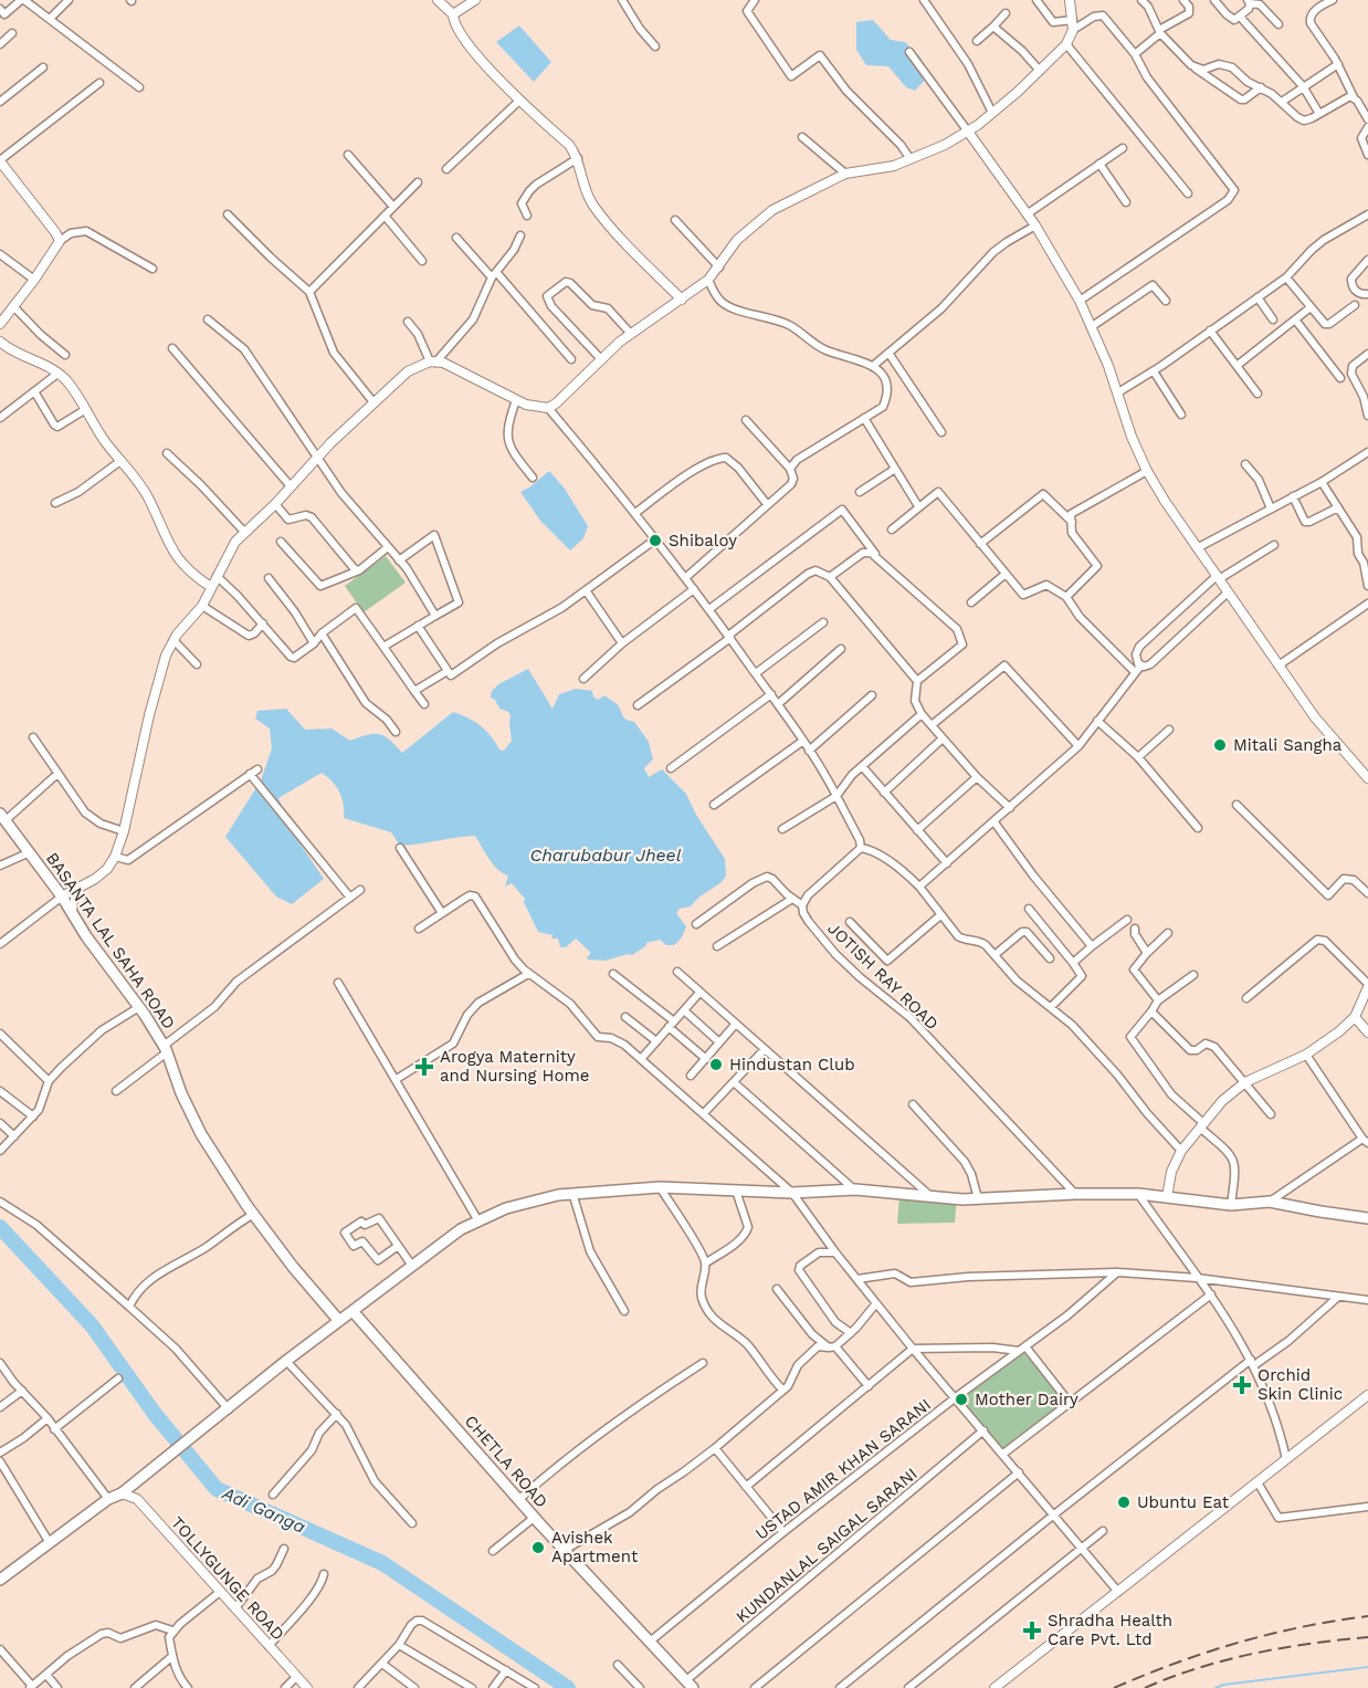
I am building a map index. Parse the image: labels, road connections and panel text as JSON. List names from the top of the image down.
{
  "streets": {
    "main road": ["BASANTA LAL SAHA ROAD", "CHETLA ROAD"],
    "street": [
      "JOTISH RAY ROAD",
      "USTAD AMIR KHAN SARANI",
      "KUNDANLAL SAIGAL SARANI",
      "TOLLYGUNGE ROAD"
    ]
  },
  "crossings": [
    ["CHETLA ROAD", "USTAD AMIR KHAN SARANI"],
    ["CHETLA ROAD", "KUNDANLAL SAIGAL SARANI"]
  ],
  "water": ["Charubabur Jheel", "Adi Ganga"],
  "places": {
    "other": [
      "Shibaloy",
      "Mitali Sangha",
      "Hindustan Club",
      "Mother Dairy",
      "Ubuntu Eat",
      "Avishek Apartment"
    ],
    "health": ["Arogya Maternity and Nursing Home", "Orchid Skin Clinic", "Shradha Health Care Pvt. Ltd"]
  }
}
